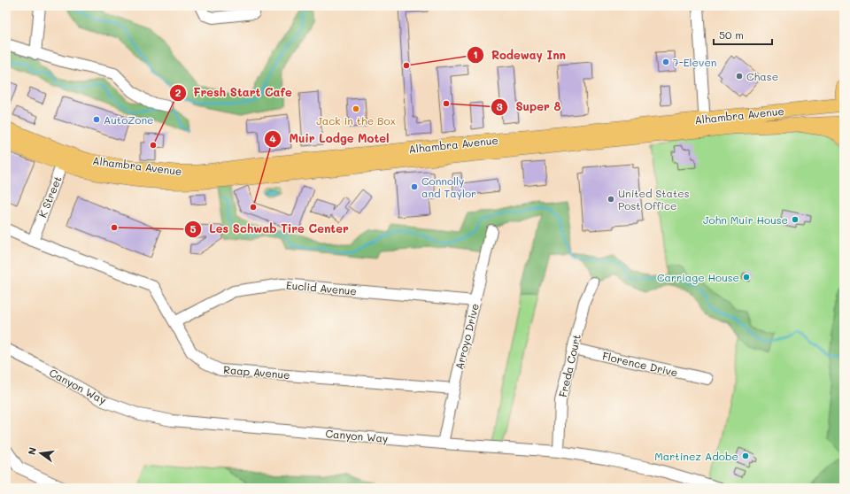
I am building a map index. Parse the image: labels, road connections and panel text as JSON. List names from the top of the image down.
{
  "streets": {
    "main road": ["Alhambra Avenue"],
    "street": [
      "K Street",
      "Euclid Avenue",
      "Arroyo Drive",
      "Florence Drive",
      "Freda Court",
      "Raap Avenue",
      "Canyon Way"
    ]
  },
  "crossings": [
    ["Alhambra Avenue", "K Street"],
    ["K Street", "Raap Avenue"],
    ["Euclid Avenue", "Arroyo Drive"],
    ["Euclid Avenue", "Raap Avenue"],
    ["Arroyo Drive", "Raap Avenue"],
    ["Arroyo Drive", "Canyon Way"],
    ["Florence Drive", "Freda Court"],
    ["Freda Court", "Canyon Way"]
  ],
  "places": [
    "7-Eleven",
    "Rodeway Inn",
    "Chase",
    "Super 8",
    "Jack in the Box",
    "AutoZone",
    "Fresh Start Cafe",
    "Connolly and Taylor",
    "United States Post Office",
    "Muir Lodge Motel",
    "John Muir House",
    "Les Schwab Tire Center",
    "Carriage House",
    "Martinez Adobe"
  ],
  "scale_bar": "50 m",
  "north": "left"
}
